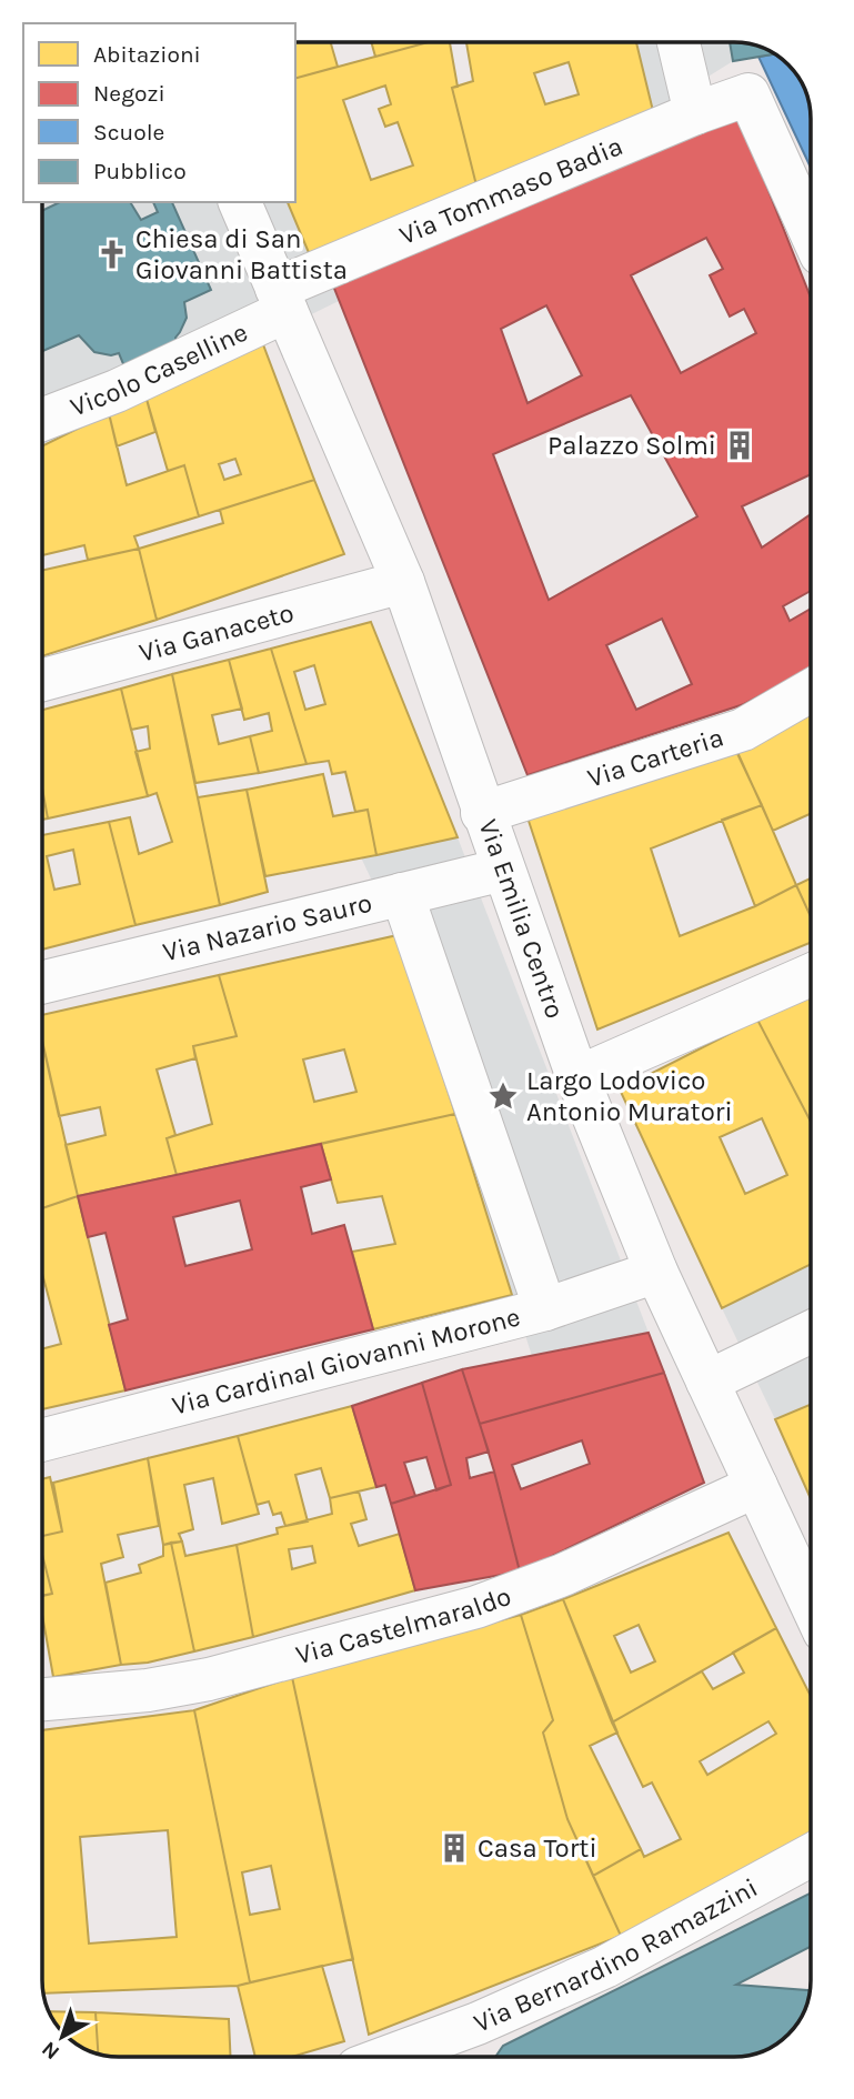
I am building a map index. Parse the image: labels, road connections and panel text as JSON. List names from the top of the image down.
{
  "streets": {
    "street": [
      "Via Tommaso Badia",
      "Vicolo Caselline",
      "Via Ganaceto",
      "Via Carteria",
      "Via Emilia Centro",
      "Via Nazario Sauro",
      "Via Cardinal Giovanni Morone",
      "Via Castelmaraldo",
      "Via Bernardino Ramazzini"
    ]
  },
  "crossings": [
    ["Via Tommaso Badia", "Vicolo Caselline"],
    ["Via Tommaso Badia", "Via Emilia Centro"],
    ["Vicolo Caselline", "Via Emilia Centro"],
    ["Via Ganaceto", "Via Emilia Centro"],
    ["Via Carteria", "Via Emilia Centro"],
    ["Via Emilia Centro", "Via Nazario Sauro"],
    ["Via Emilia Centro", "Via Cardinal Giovanni Morone"],
    ["Via Emilia Centro", "Via Castelmaraldo"]
  ],
  "places": {
    "church": ["Chiesa di San Giovanni Battista"],
    "building": ["Palazzo Solmi", "Casa Torti"],
    "place": ["Largo Lodovico Antonio Muratori"]
  },
  "legend": [
    "Abitazioni",
    "Negozi",
    "Scuole",
    "Pubblico"
  ],
  "north": "bottom left"
}
